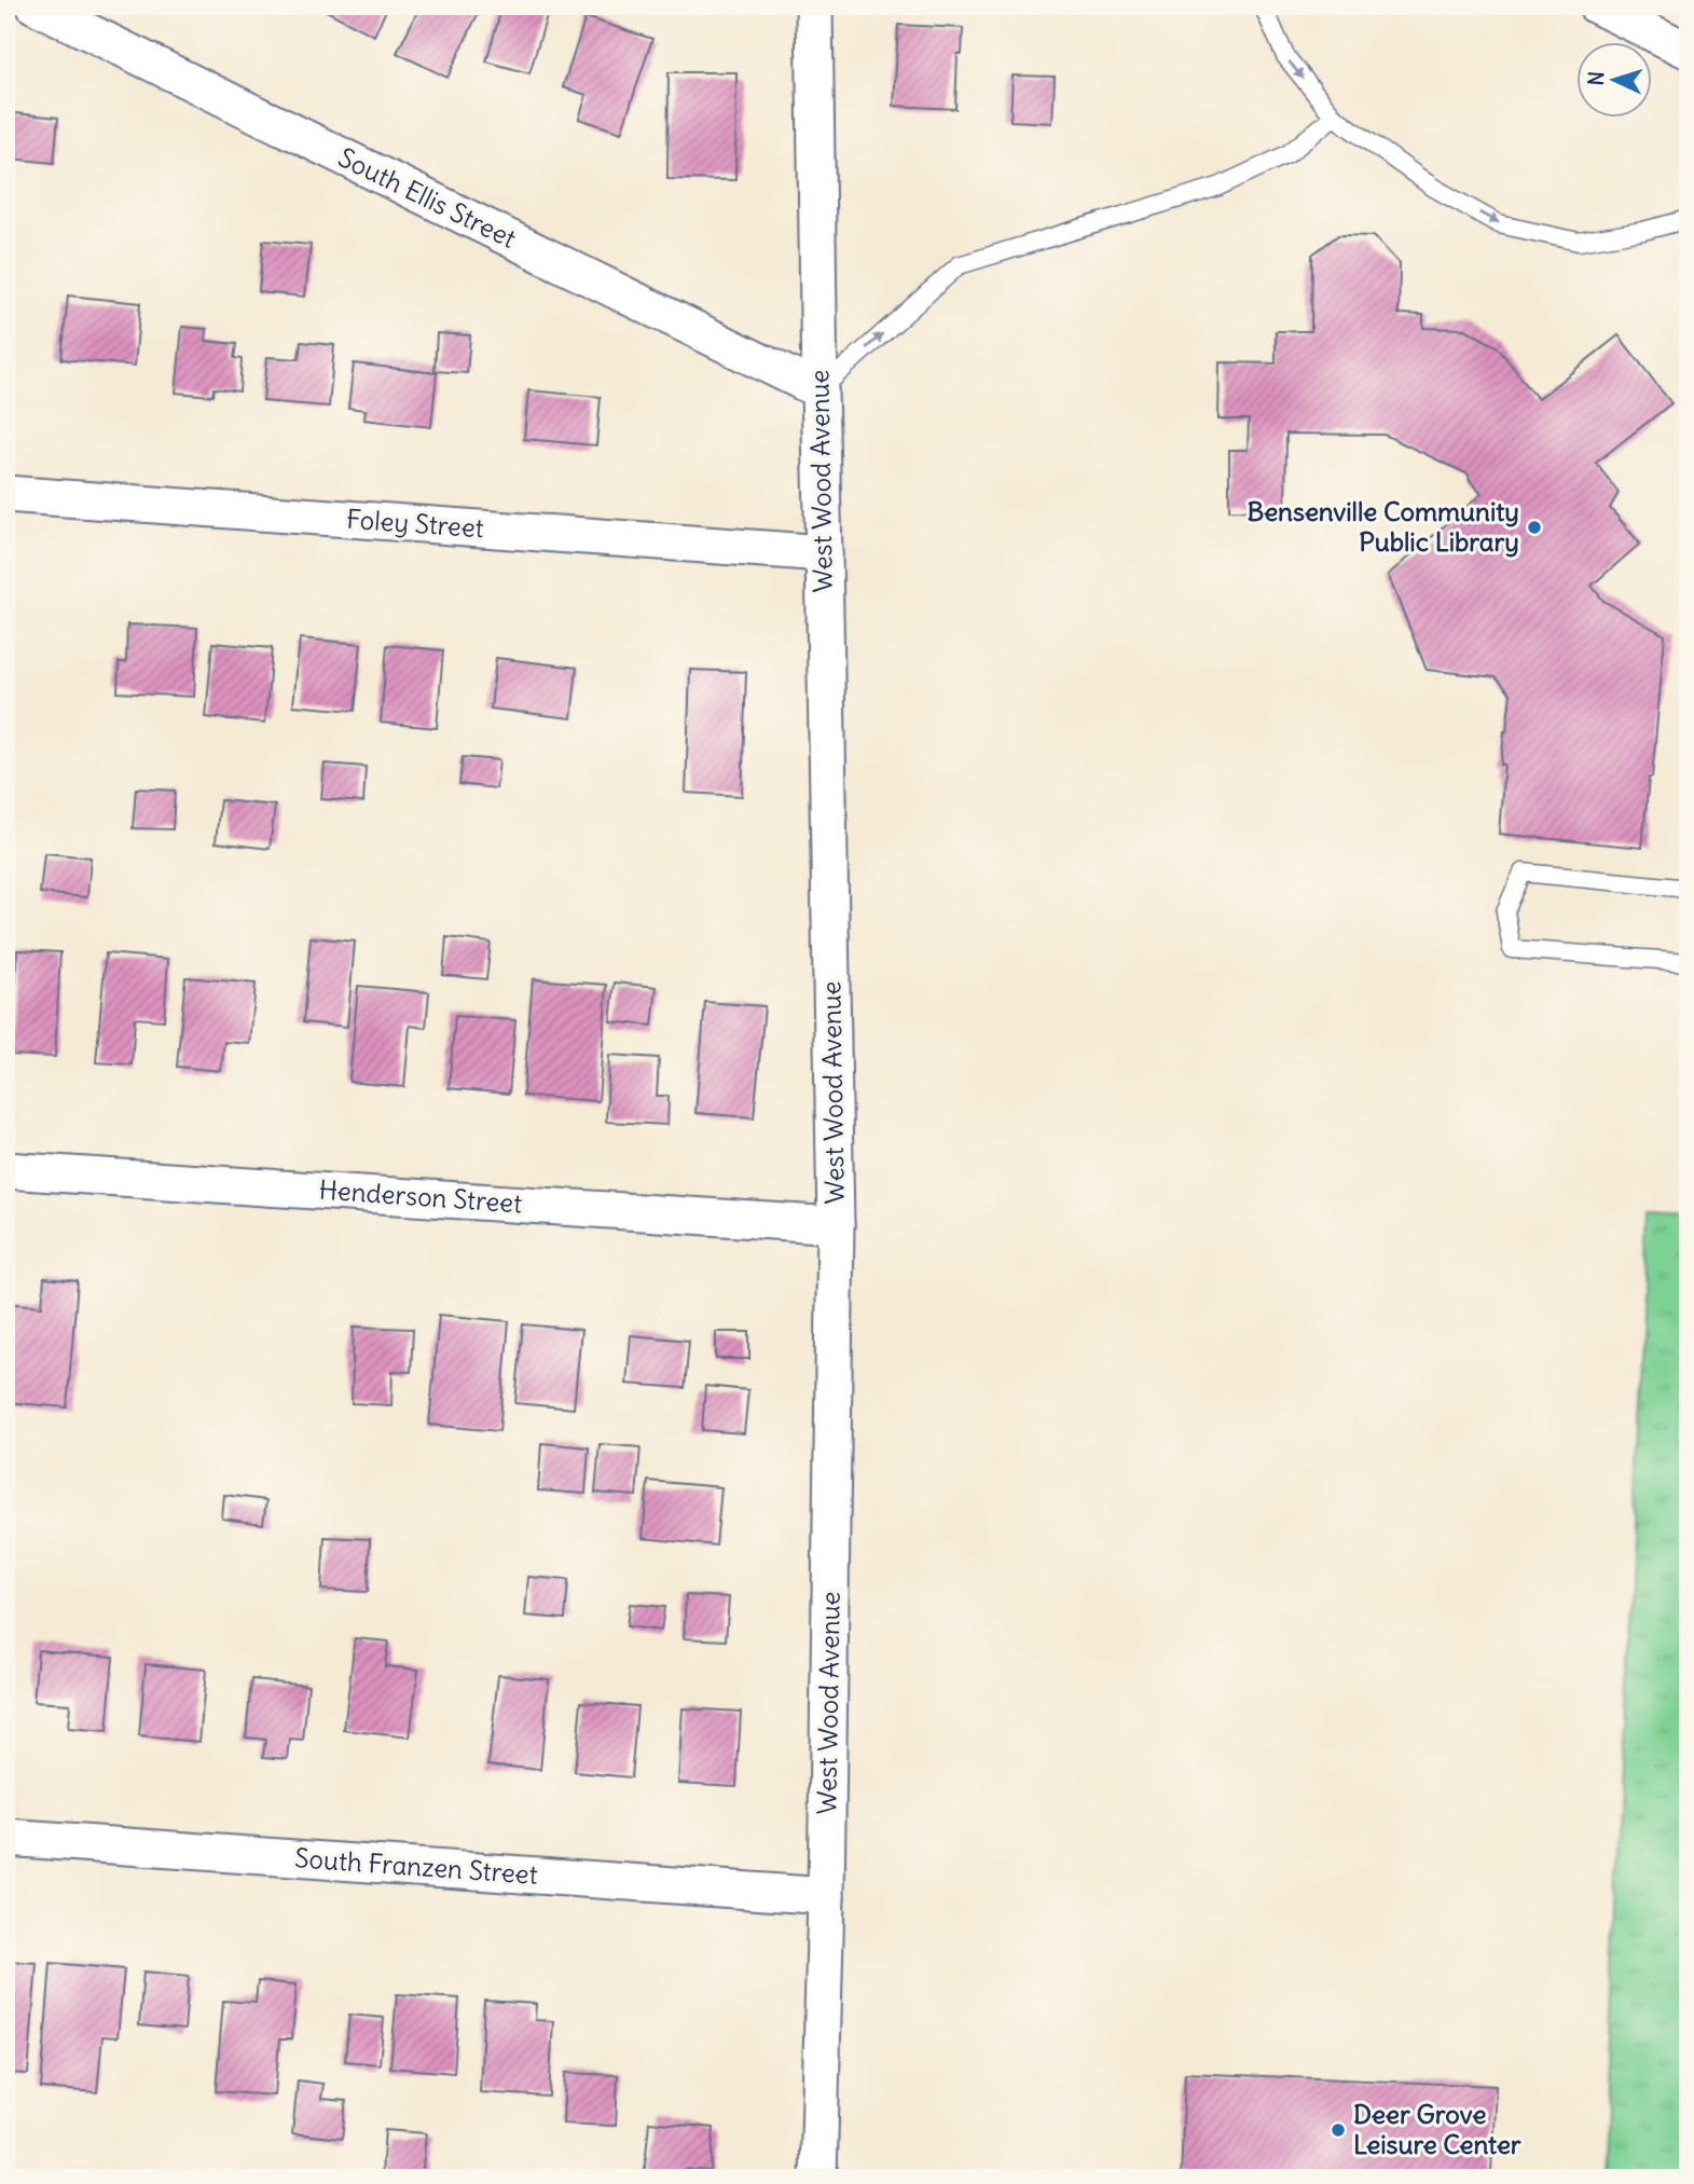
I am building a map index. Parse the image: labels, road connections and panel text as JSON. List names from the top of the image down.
{
  "streets": {
    "street": [
      "South Ellis Street",
      "West Wood Avenue",
      "Foley Street",
      "Henderson Street",
      "South Franzen Street"
    ]
  },
  "crossings": [
    ["South Ellis Street", "West Wood Avenue"],
    ["West Wood Avenue", "Foley Street"],
    ["West Wood Avenue", "Henderson Street"],
    ["West Wood Avenue", "South Franzen Street"]
  ],
  "places": ["Bensenville Community Public Library", "Deer Grove Leisure Center"],
  "north": "left"
}
